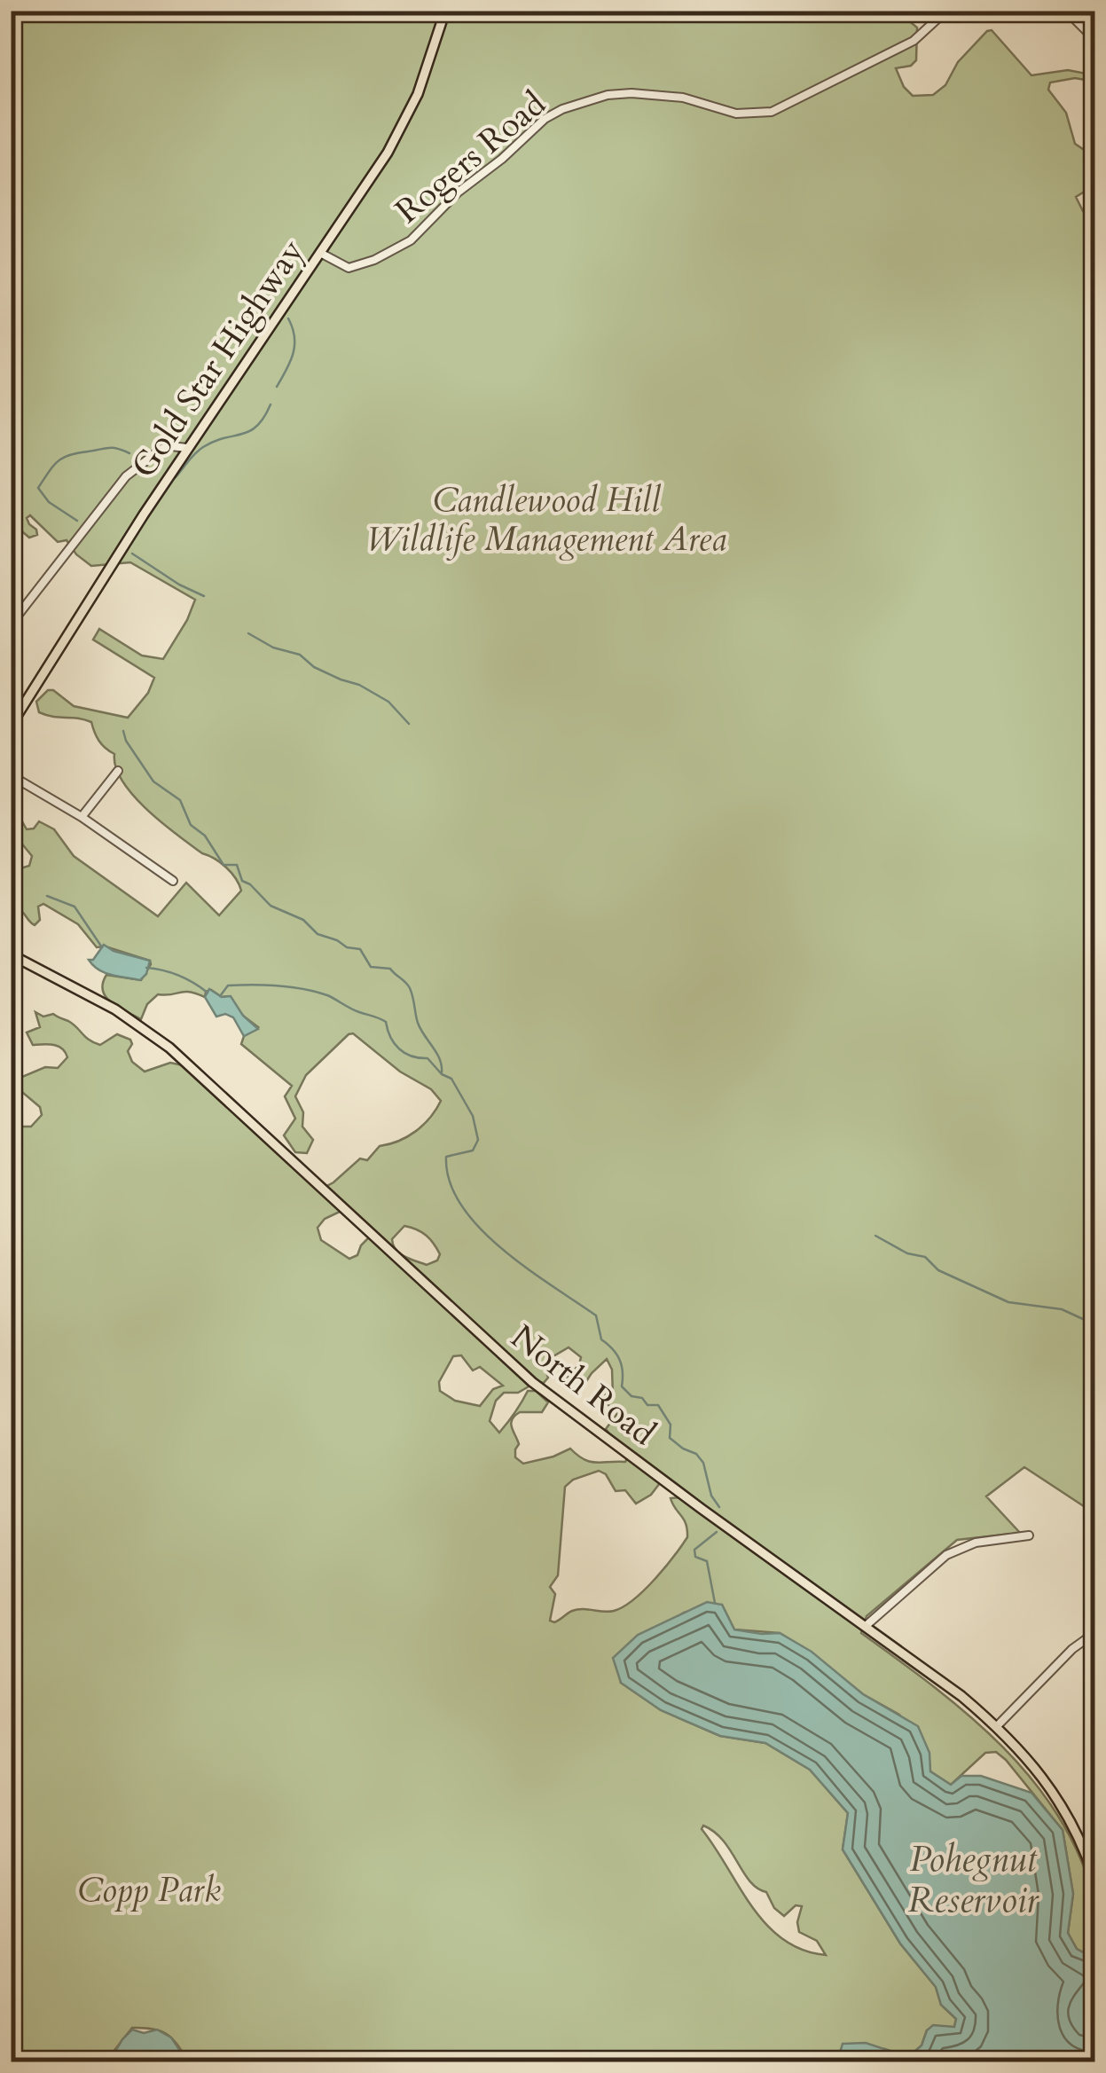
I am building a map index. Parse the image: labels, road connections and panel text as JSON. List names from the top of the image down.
{
  "streets": {
    "main road": ["Gold Star Highway", "North Road"],
    "street": ["Rogers Road"]
  },
  "crossings": [
    ["Rogers Road", "Gold Star Highway"]
  ],
  "water": ["Pohegnut Reservoir"],
  "parks": ["Candlewood Hill Wildlife Management Area", "Copp Park"]
}
